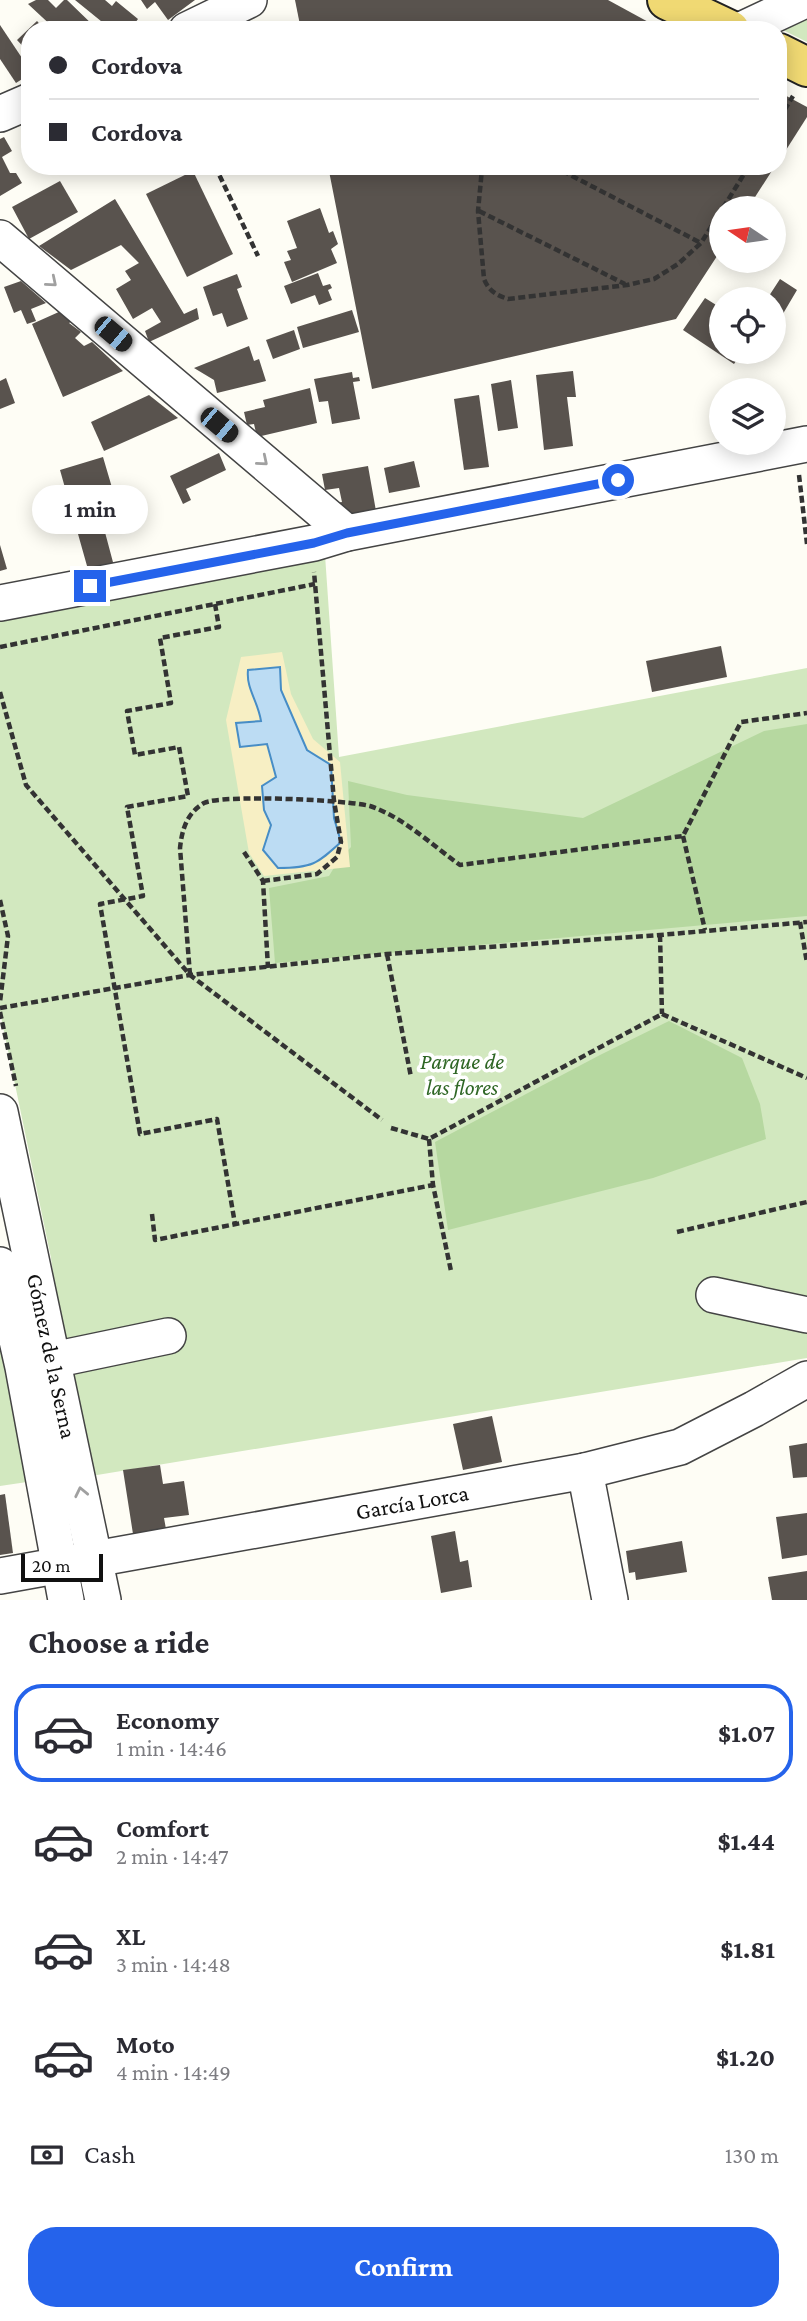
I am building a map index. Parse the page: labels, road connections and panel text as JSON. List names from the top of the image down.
{
  "streets": {
    "street": ["Gómez de la Serna", "García Lorca"]
  },
  "crossings": [
    ["Gómez de la Serna", "García Lorca"]
  ],
  "parks": ["Parque de las flores"],
  "scale_bar": "20 m",
  "north": "left",
  "page": {
    "banner": ["Cordova", "Cordova"],
    "bubble": "1 min",
    "scale": "20 m",
    "heading": "Choose a ride",
    "list": [
      {
        "name": "Economy",
        "note": "1 min · 14:46",
        "value": "$1.07"
      },
      {
        "name": "Comfort",
        "note": "2 min · 14:47",
        "value": "$1.44"
      },
      {
        "name": "XL",
        "note": "3 min · 14:48",
        "value": "$1.81"
      },
      {
        "name": "Moto",
        "note": "4 min · 14:49",
        "value": "$1.20"
      }
    ],
    "pay": ["Cash", "130 m"],
    "buttons": "Confirm"
  }
}
